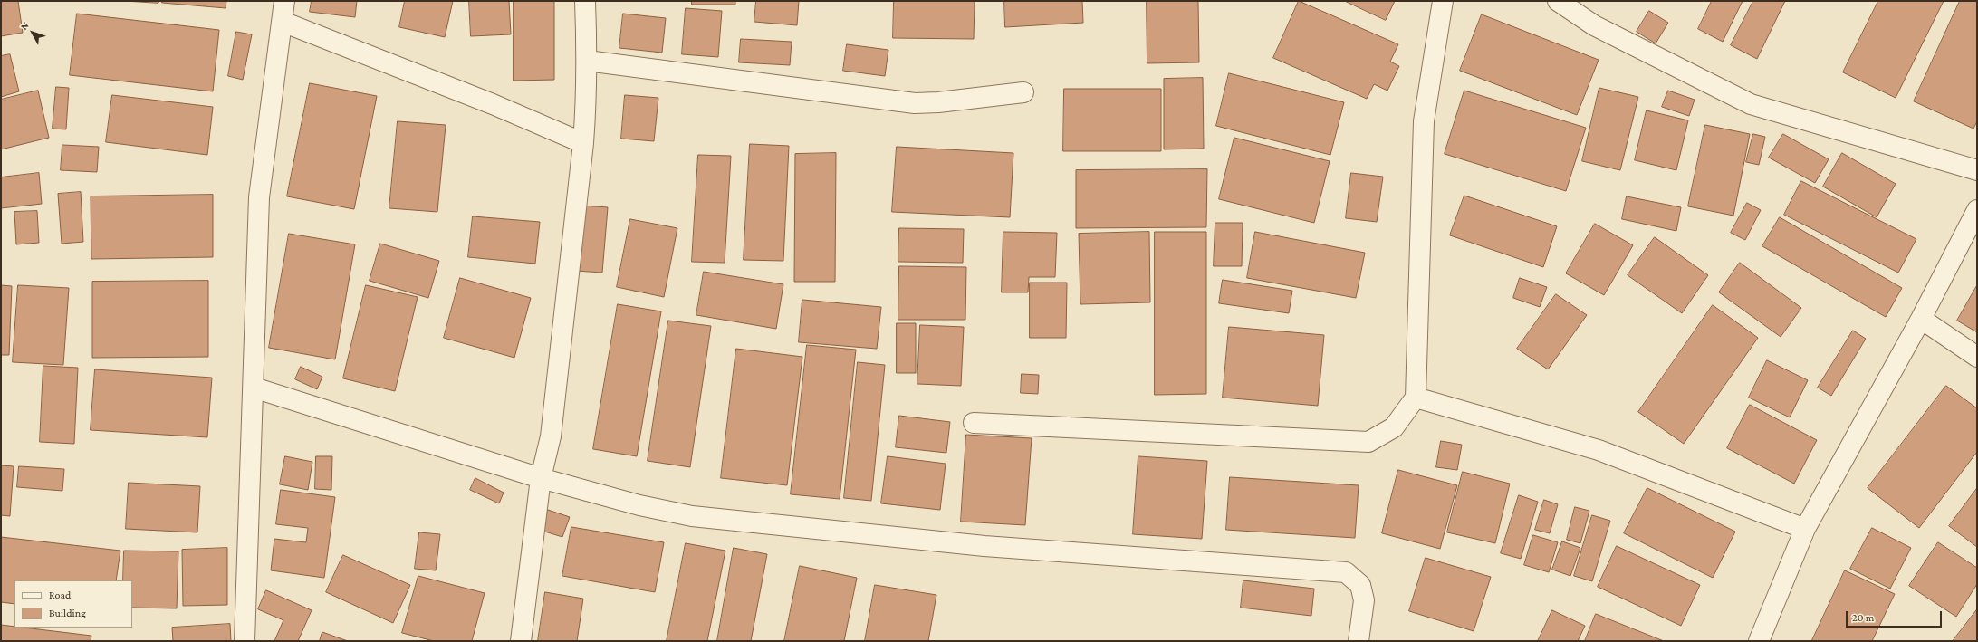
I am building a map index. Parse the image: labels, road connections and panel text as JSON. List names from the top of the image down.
{
  "legend": ["Road", "Building"],
  "scale_bar": "20 m",
  "north": "top left"
}
